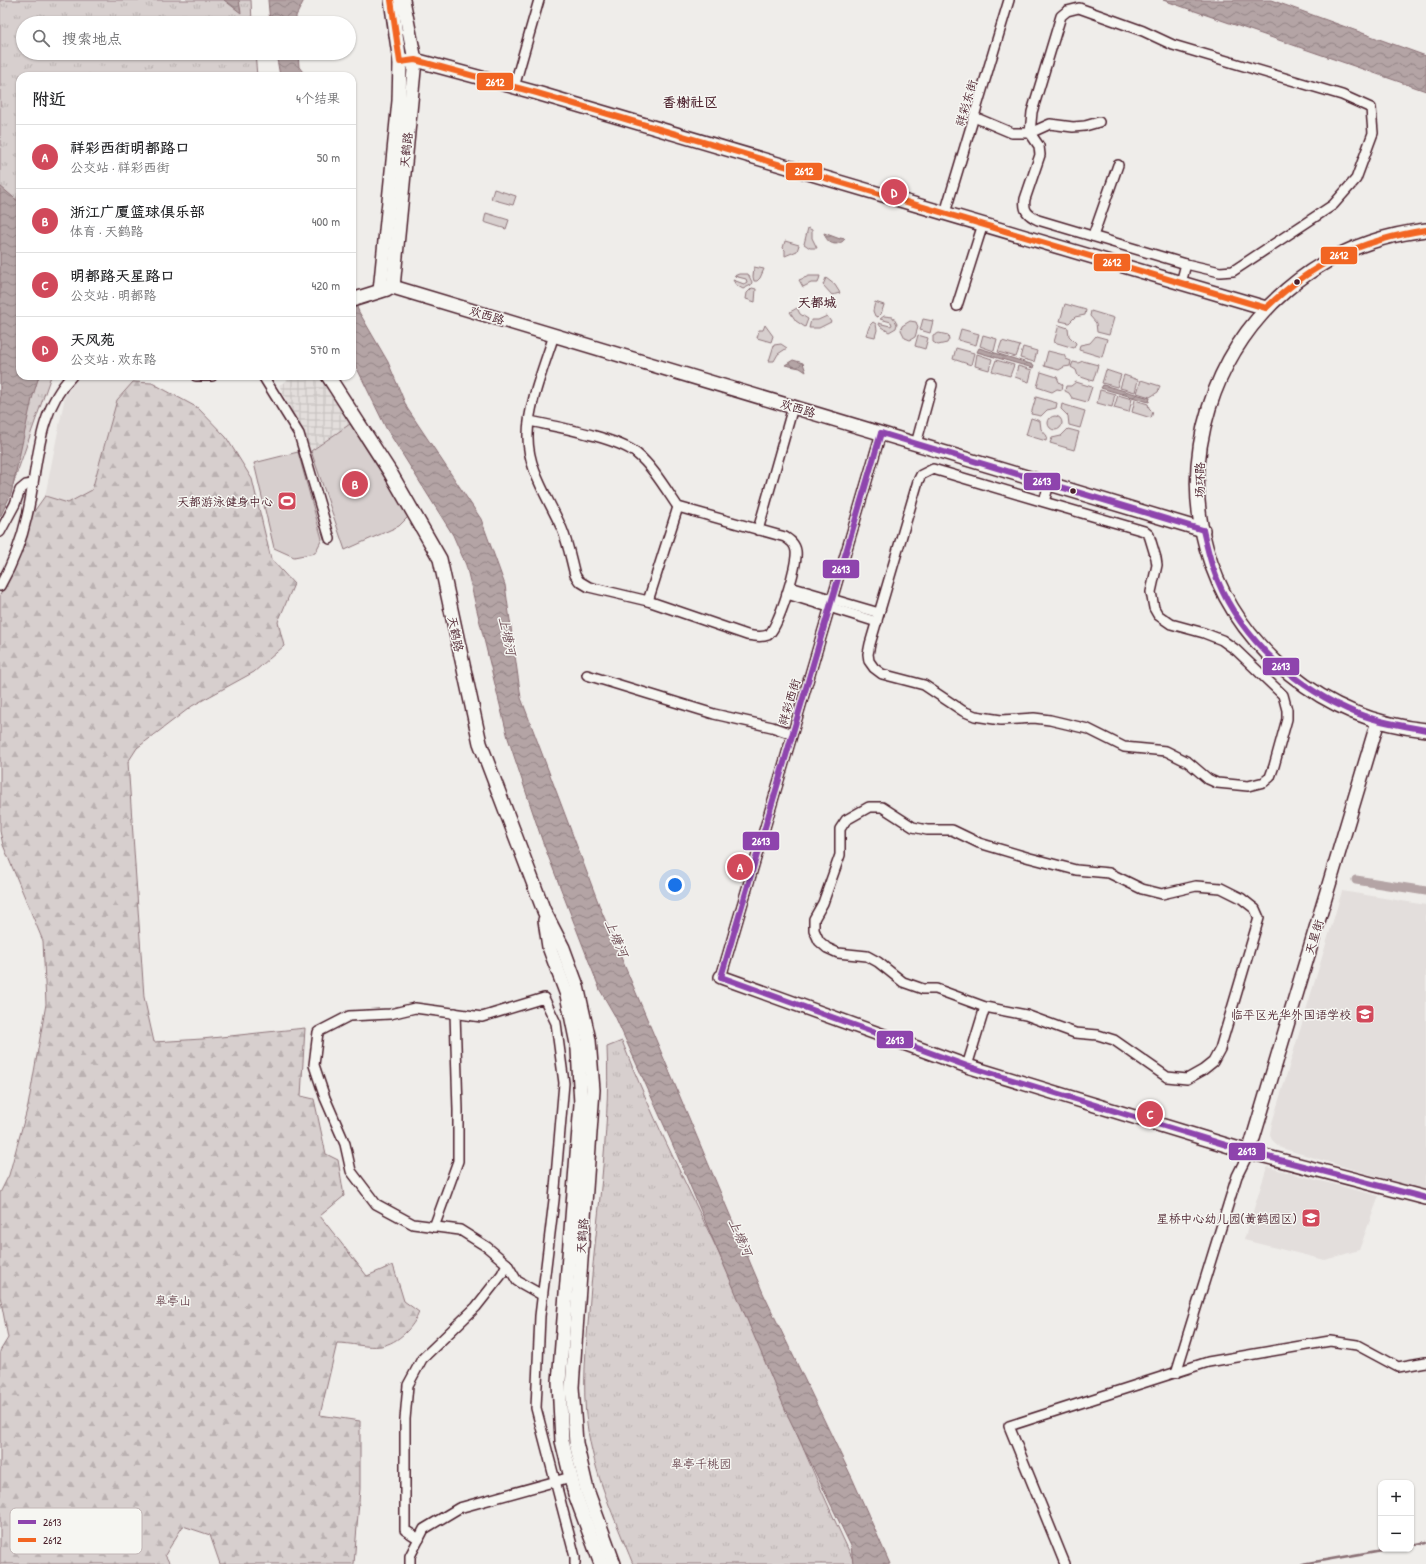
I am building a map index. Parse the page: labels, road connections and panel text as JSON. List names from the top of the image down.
{
  "streets": {
    "main road": [
      "天鹤路",
      "欢西路",
      "场环路",
      "天星街"
    ],
    "street": ["祥彩东街", "祥彩西街"]
  },
  "crossings": [
    ["天鹤路", "欢西路"],
    ["欢西路", "场环路"],
    ["欢西路", "祥彩西街"],
    ["场环路", "天星街"]
  ],
  "districts": ["香榭社区", "天都城"],
  "water": ["上塘河"],
  "parks": ["皋亭山", "皋亭千桃园"],
  "places": {
    "sports": ["天都游泳健身中心"],
    "school or university": ["临平区光华外国语学校", "星桥中心幼儿园(黄鹤园区)"]
  },
  "lines": ["transit line 2612", "transit line 2613"],
  "legend": ["2613", "2612"],
  "page": {
    "search": "搜索地点",
    "heading": ["附近", "4个结果"],
    "list": [
      {
        "mark": "A",
        "name": "祥彩西街明都路口",
        "note": "公交站 · 祥彩西街",
        "value": "50 m"
      },
      {
        "mark": "B",
        "name": "浙江广厦篮球俱乐部",
        "note": "体育 · 天鹤路",
        "value": "400 m"
      },
      {
        "mark": "C",
        "name": "明都路天星路口",
        "note": "公交站 · 明都路",
        "value": "420 m"
      },
      {
        "mark": "D",
        "name": "天风苑",
        "note": "公交站 · 欢东路",
        "value": "570 m"
      }
    ],
    "pins": [
      "D",
      "B",
      "A",
      "C"
    ],
    "map_buttons": ["+", "−"]
  }
}
